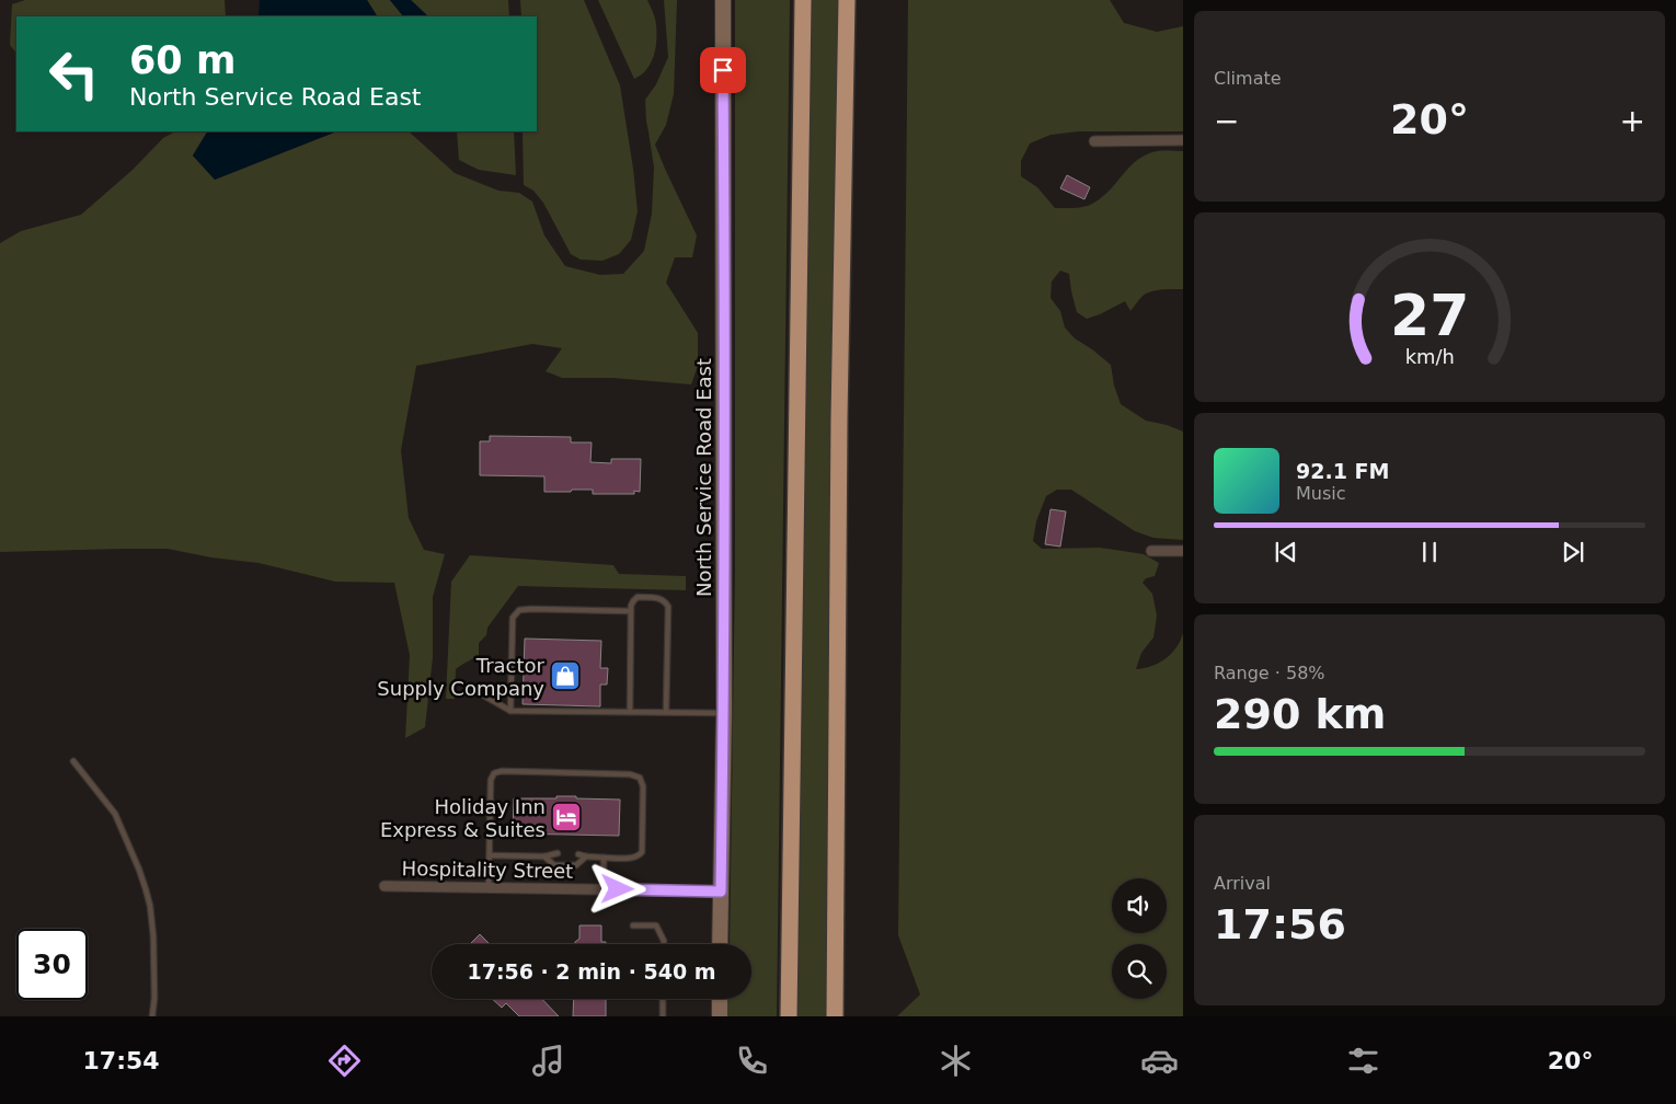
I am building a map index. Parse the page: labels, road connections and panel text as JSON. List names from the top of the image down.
{
  "streets": {
    "street": ["North Service Road East", "Hospitality Street"]
  },
  "crossings": [
    ["North Service Road East", "Hospitality Street"]
  ],
  "places": {
    "shop": ["Tractor Supply Company"],
    "hotel": ["Holiday Inn Express & Suites"]
  },
  "page": {
    "tile": [
      "Climate",
      ["Range · 58%", "290 km"],
      ["Arrival", "17:56"]
    ],
    "turn": ["60 m", "North Service Road East"],
    "heat": ["−", "20°", "+"],
    "song": ["92.1 FM", "Music"],
    "limit": "30",
    "trip": "17:56 · 2 min · 540 m",
    "tabs": ["17:54", "20°"],
    "gauge": ["27", "km/h"]
  }
}
